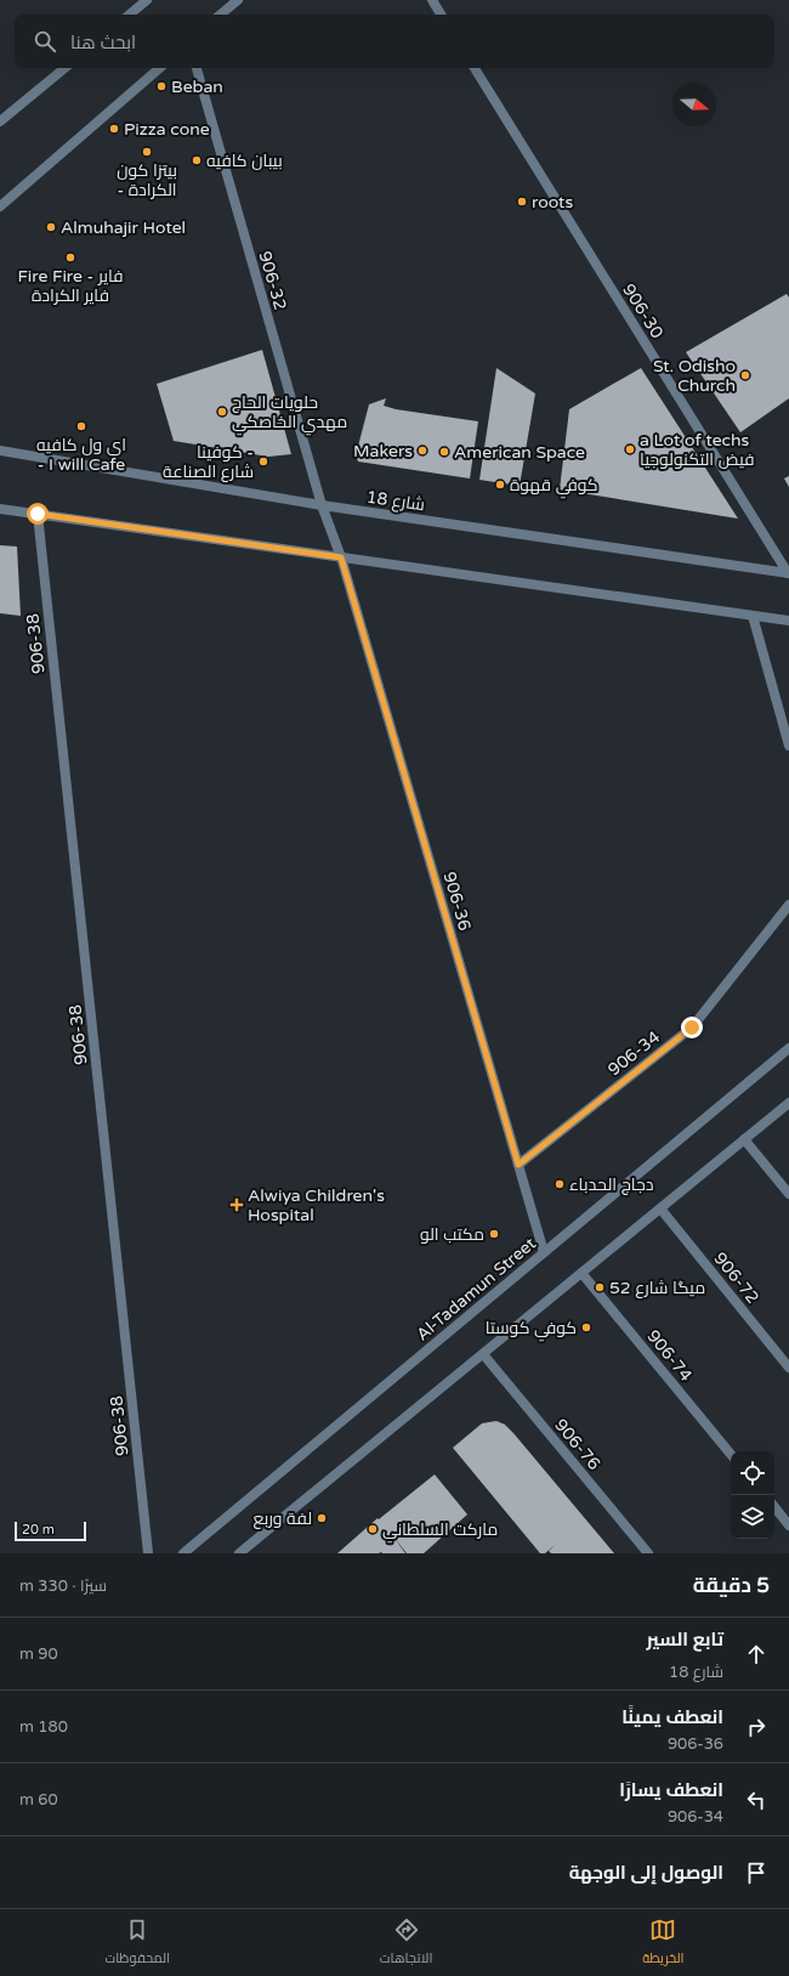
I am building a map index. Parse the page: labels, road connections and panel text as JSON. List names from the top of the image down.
{
  "streets": {
    "street": [
      "906-32",
      "906-30",
      "شارع 18",
      "906-38",
      "906-36",
      "906-34",
      "906-72",
      "Al-Tadamun Street",
      "906-74",
      "906-76"
    ]
  },
  "crossings": [
    ["906-32", "شارع 18"],
    ["906-32", "906-36"],
    ["906-30", "شارع 18"],
    ["906-36", "906-34"],
    ["906-36", "Al-Tadamun Street"]
  ],
  "places": {
    "other": [
      "Beban",
      "Pizza cone",
      "بيتزا كون - الكرادة",
      "بيبان كافيه",
      "roots",
      "Almuhajir Hotel",
      "Fire Fire - فاير فاير الكرادة",
      "St. Odisho Church",
      "حلويات الحاج مهدي الخاصكي",
      "اي ول كافيه - I will Cafe",
      "a Lot of techs فيض التكنولوجيا",
      "Makers",
      "American Space",
      "كوفينا - شارع الصناعة",
      "كوفي قهوة",
      "دجاج الحدباء",
      "مكتب الو",
      "ميگا شارع 52",
      "كوفي كوستا",
      "لفة وربع",
      "ماركت السلطاني"
    ],
    "health": ["Alwiya Children's Hospital"]
  },
  "scale_bar": "20 m",
  "north": "right",
  "page": {
    "search": "ابحث هنا",
    "scale": "20 m",
    "heading": ["5 دقيقة", "سيرًا · 330 m"],
    "list": [
      ["تابع السير", "شارع 18", "90 m"],
      ["انعطف يمينًا", "906-36", "180 m"],
      ["انعطف يسارًا", "906-34", "60 m"],
      "الوصول إلى الوجهة"
    ],
    "nav": ["الخريطة", "الاتجاهات", "المحفوظات"]
  }
}
